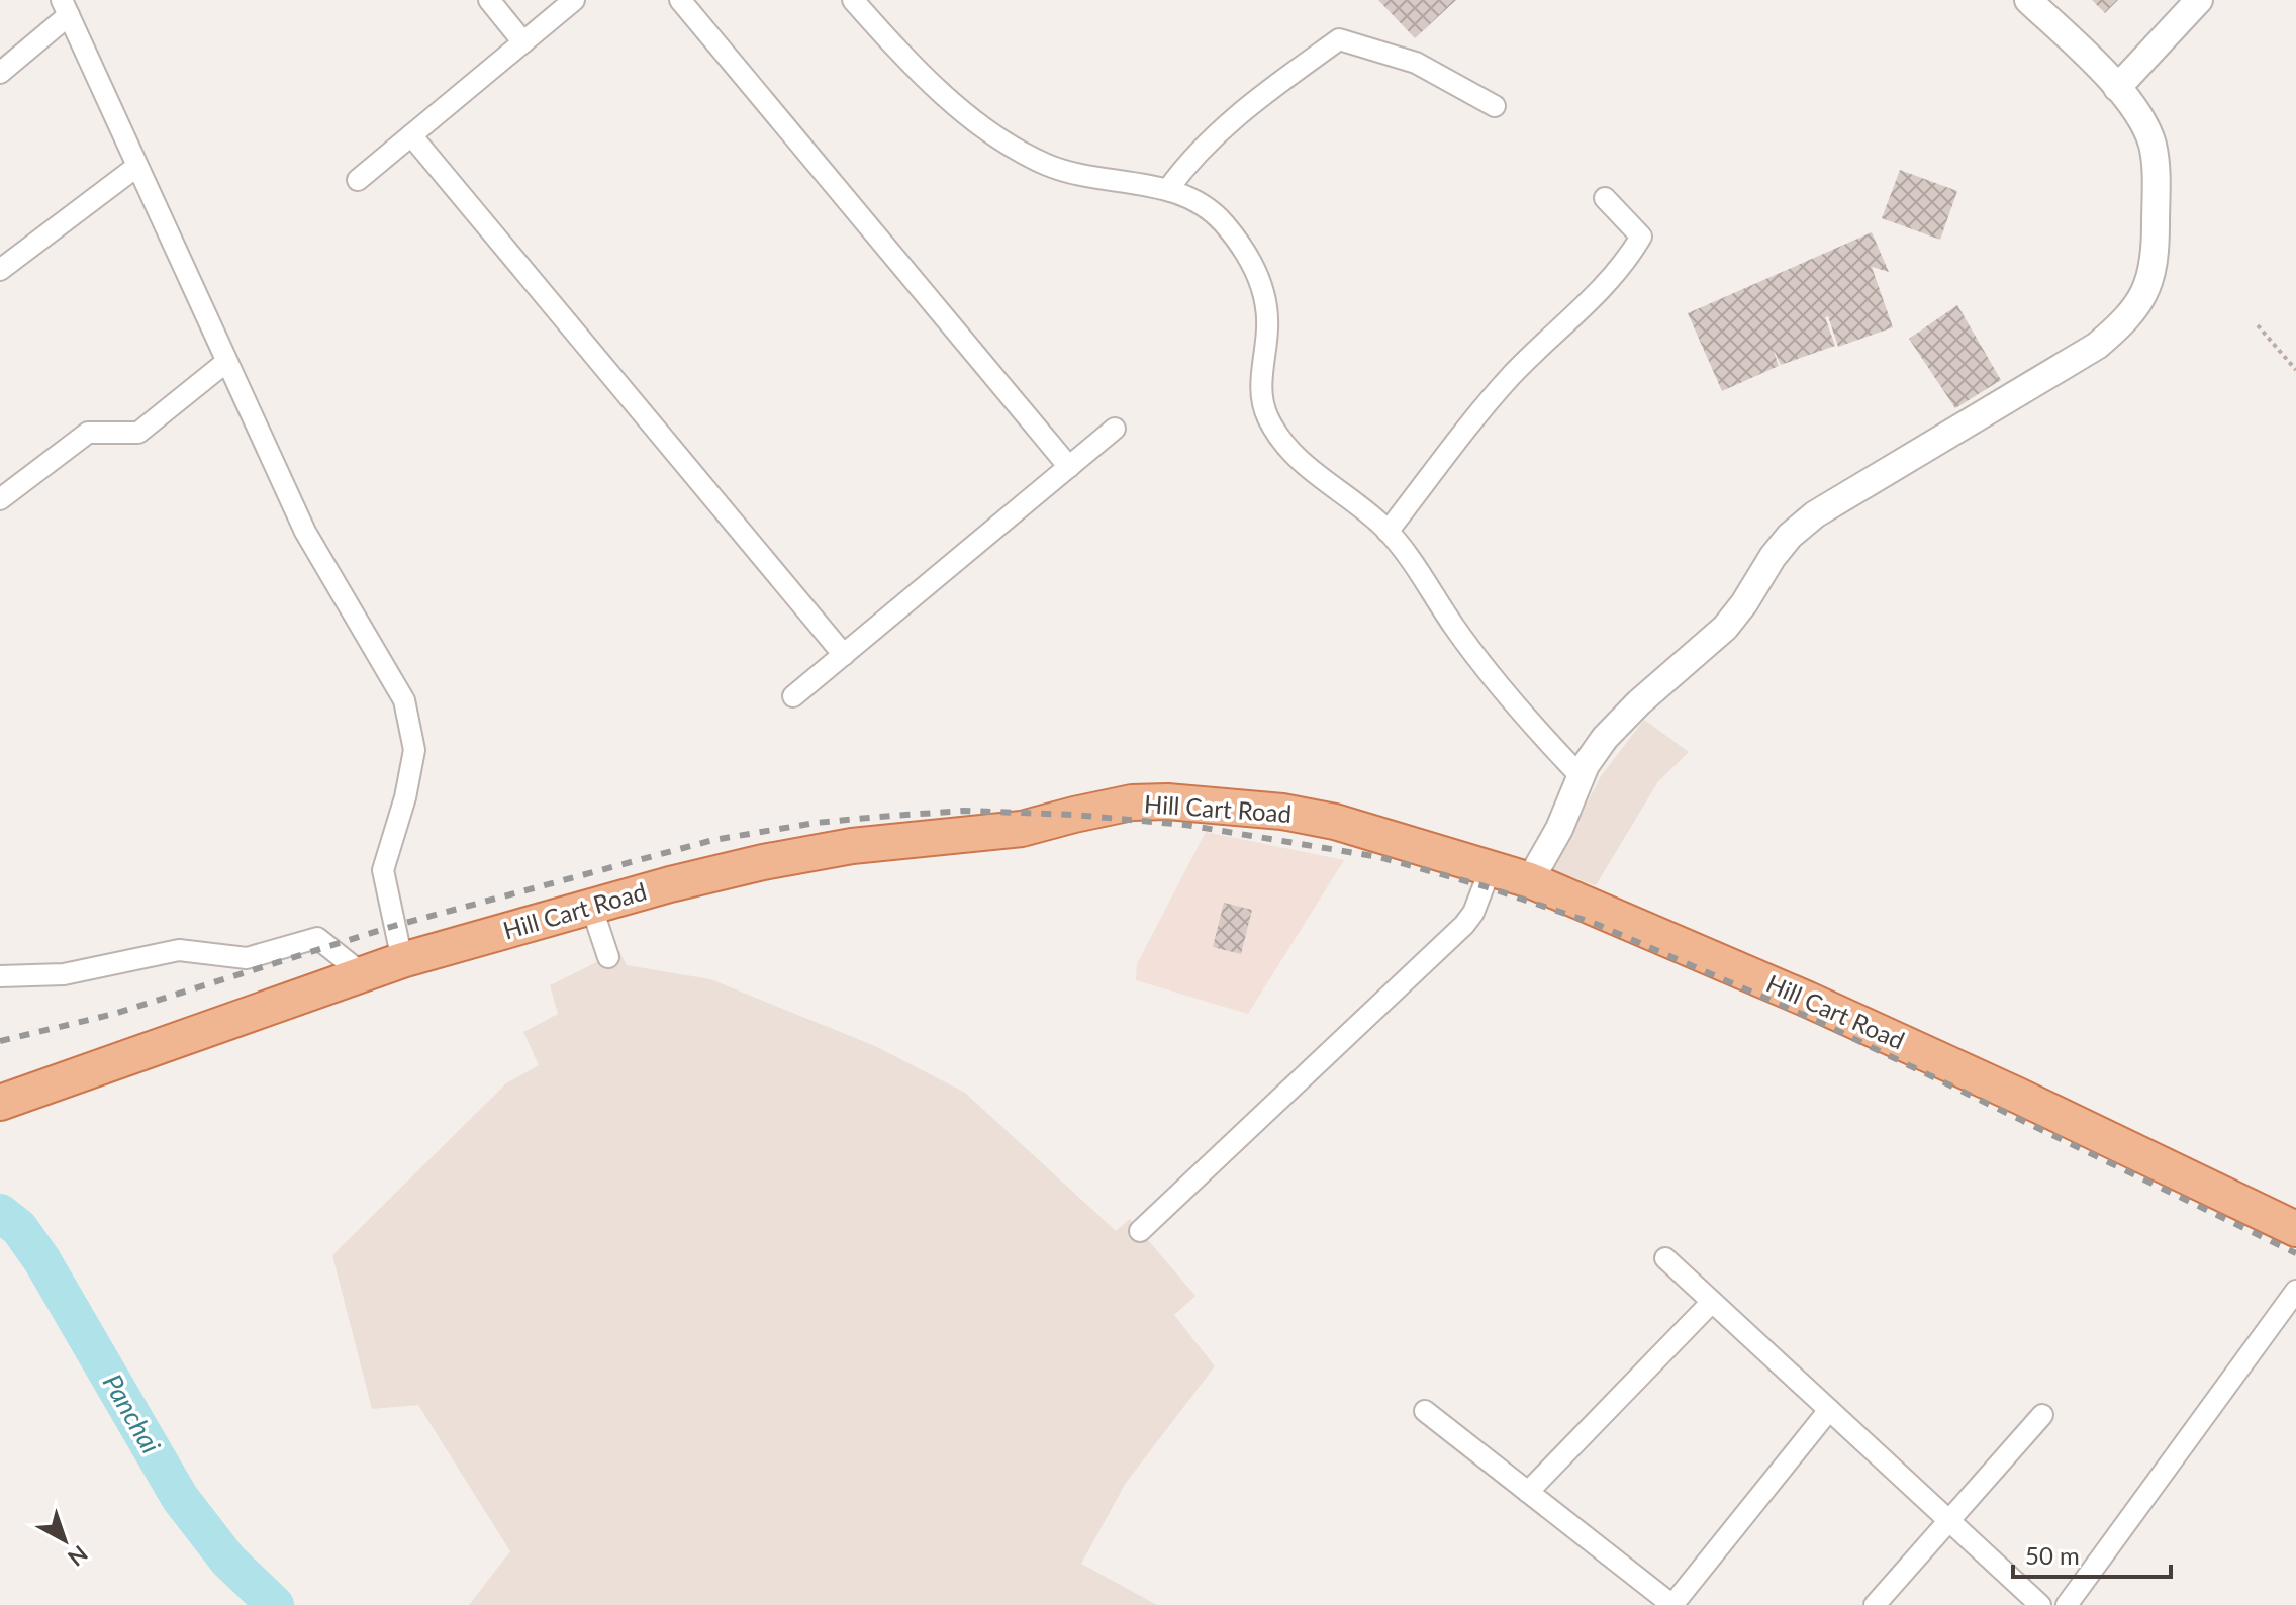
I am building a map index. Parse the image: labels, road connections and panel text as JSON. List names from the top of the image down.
{
  "streets": {
    "highway": ["Hill Cart Road"]
  },
  "water": ["Panchai"],
  "scale_bar": "50 m",
  "north": "bottom right"
}
